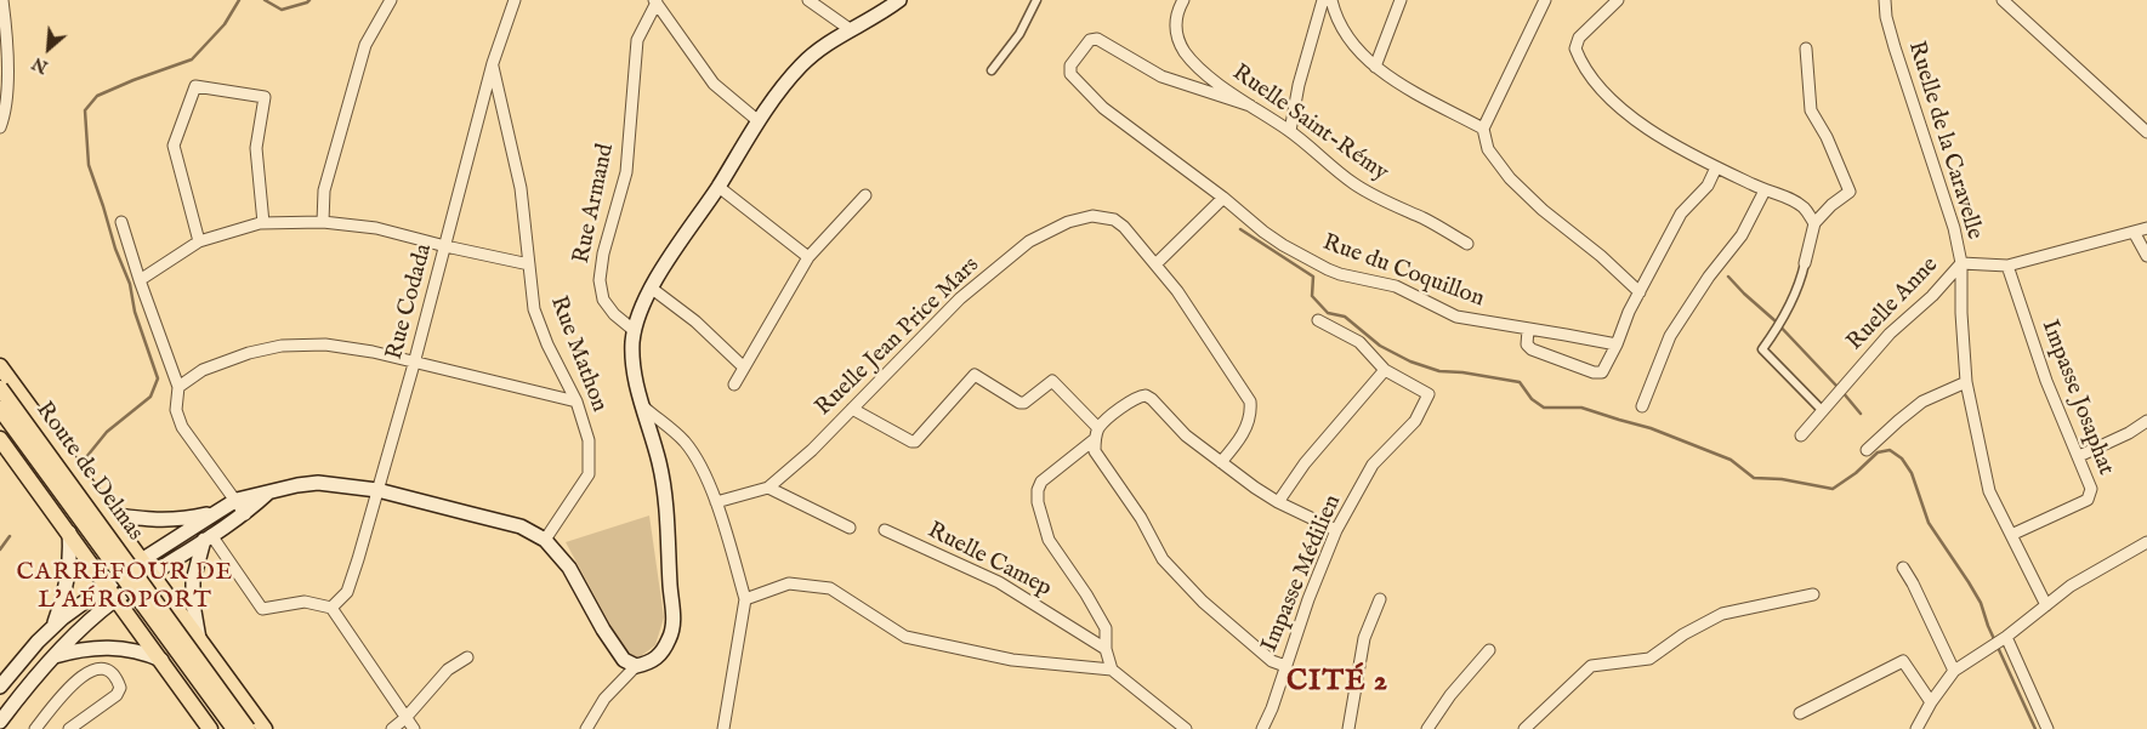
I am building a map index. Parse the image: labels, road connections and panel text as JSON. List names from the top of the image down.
{
  "streets": {
    "main road": ["Route de Delmas"],
    "street": [
      "Ruelle Saint-Rémy",
      "Ruelle de la Caravelle",
      "Rue Armand",
      "Rue du Coquillon",
      "Rue Codada",
      "Ruelle Anne",
      "Ruelle Jean Price Mars",
      "Rue Mathon",
      "Impasse Josaphat",
      "Ruelle Camep",
      "Impasse Médilien"
    ]
  },
  "crossings": [
    ["Ruelle Saint-Rémy", "Rue du Coquillon"],
    ["Ruelle de la Caravelle", "Ruelle Anne"],
    ["Ruelle de la Caravelle", "Impasse Josaphat"],
    ["Rue Codada", "Rue Mathon"],
    ["Ruelle Anne", "Impasse Josaphat"]
  ],
  "districts": ["CARREFOUR DE L'AÉROPORT", "CITÉ 2"],
  "north": "bottom left"
}
